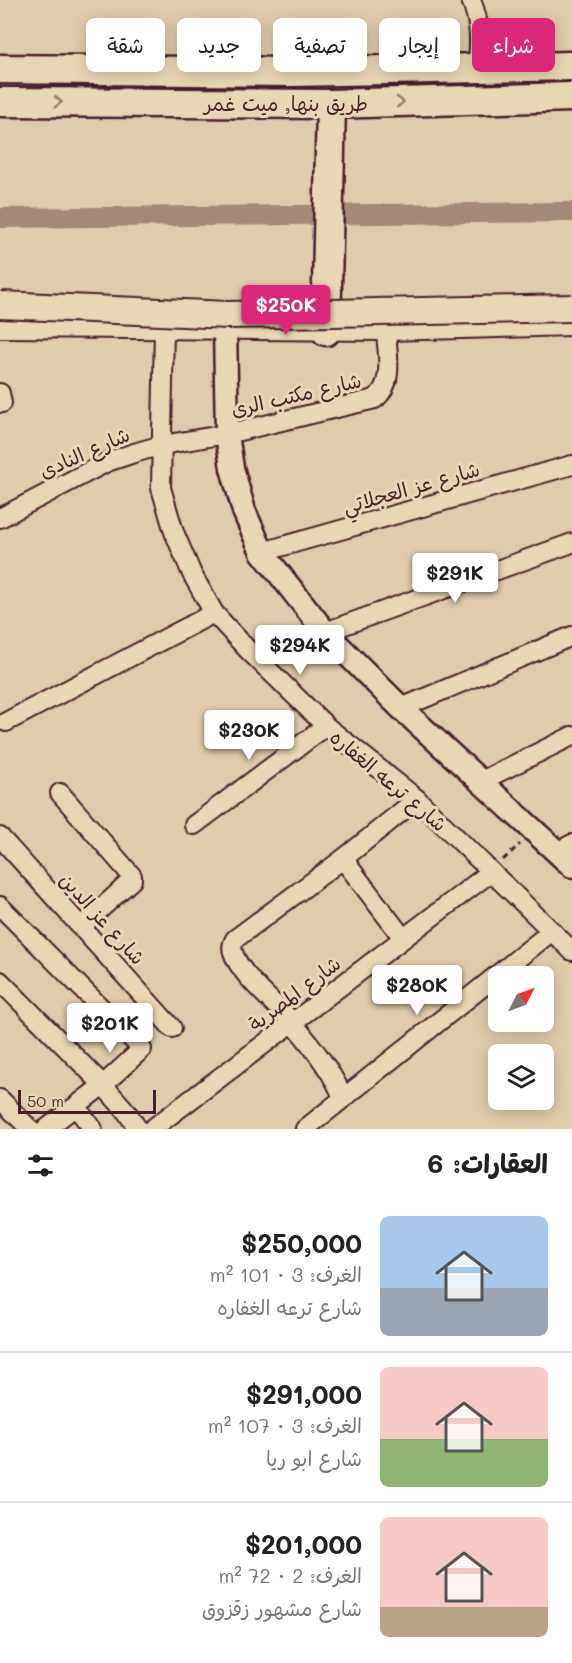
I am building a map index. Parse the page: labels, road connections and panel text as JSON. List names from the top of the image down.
{
  "streets": {
    "highway": ["طريق بنها, ميت غمر"],
    "street": [
      "شارع مكتب الرى",
      "شارع النادى",
      "شارع عز العجلاتي",
      "شارع ترعه الغفاره",
      "شارع عز الدين",
      "شارع المصرية"
    ]
  },
  "crossings": [
    ["شارع مكتب الرى", "شارع النادى"],
    ["شارع النادى", "شارع ترعه الغفاره"],
    ["شارع ترعه الغفاره", "شارع المصرية"]
  ],
  "scale_bar": "50 m",
  "north": "top right",
  "page": {
    "chip": [
      "شراء",
      "إيجار",
      "تصفية",
      "جديد",
      "شقة"
    ],
    "price": [
      "$250K",
      "$291K",
      "$294K",
      "$230K",
      "$280K",
      "$201K"
    ],
    "scale": "50 m",
    "heading": "العقارات: 6",
    "list": [
      {
        "name": "$250,000",
        "note": "الغرف: 3 · 101 m² · شارع ترعه الغفاره"
      },
      {
        "name": "$291,000",
        "note": "الغرف: 3 · 107 m² · شارع ابو ريا"
      },
      {
        "name": "$201,000",
        "note": "الغرف: 2 · 72 m² · شارع مشهور زقزوق"
      }
    ]
  }
}
